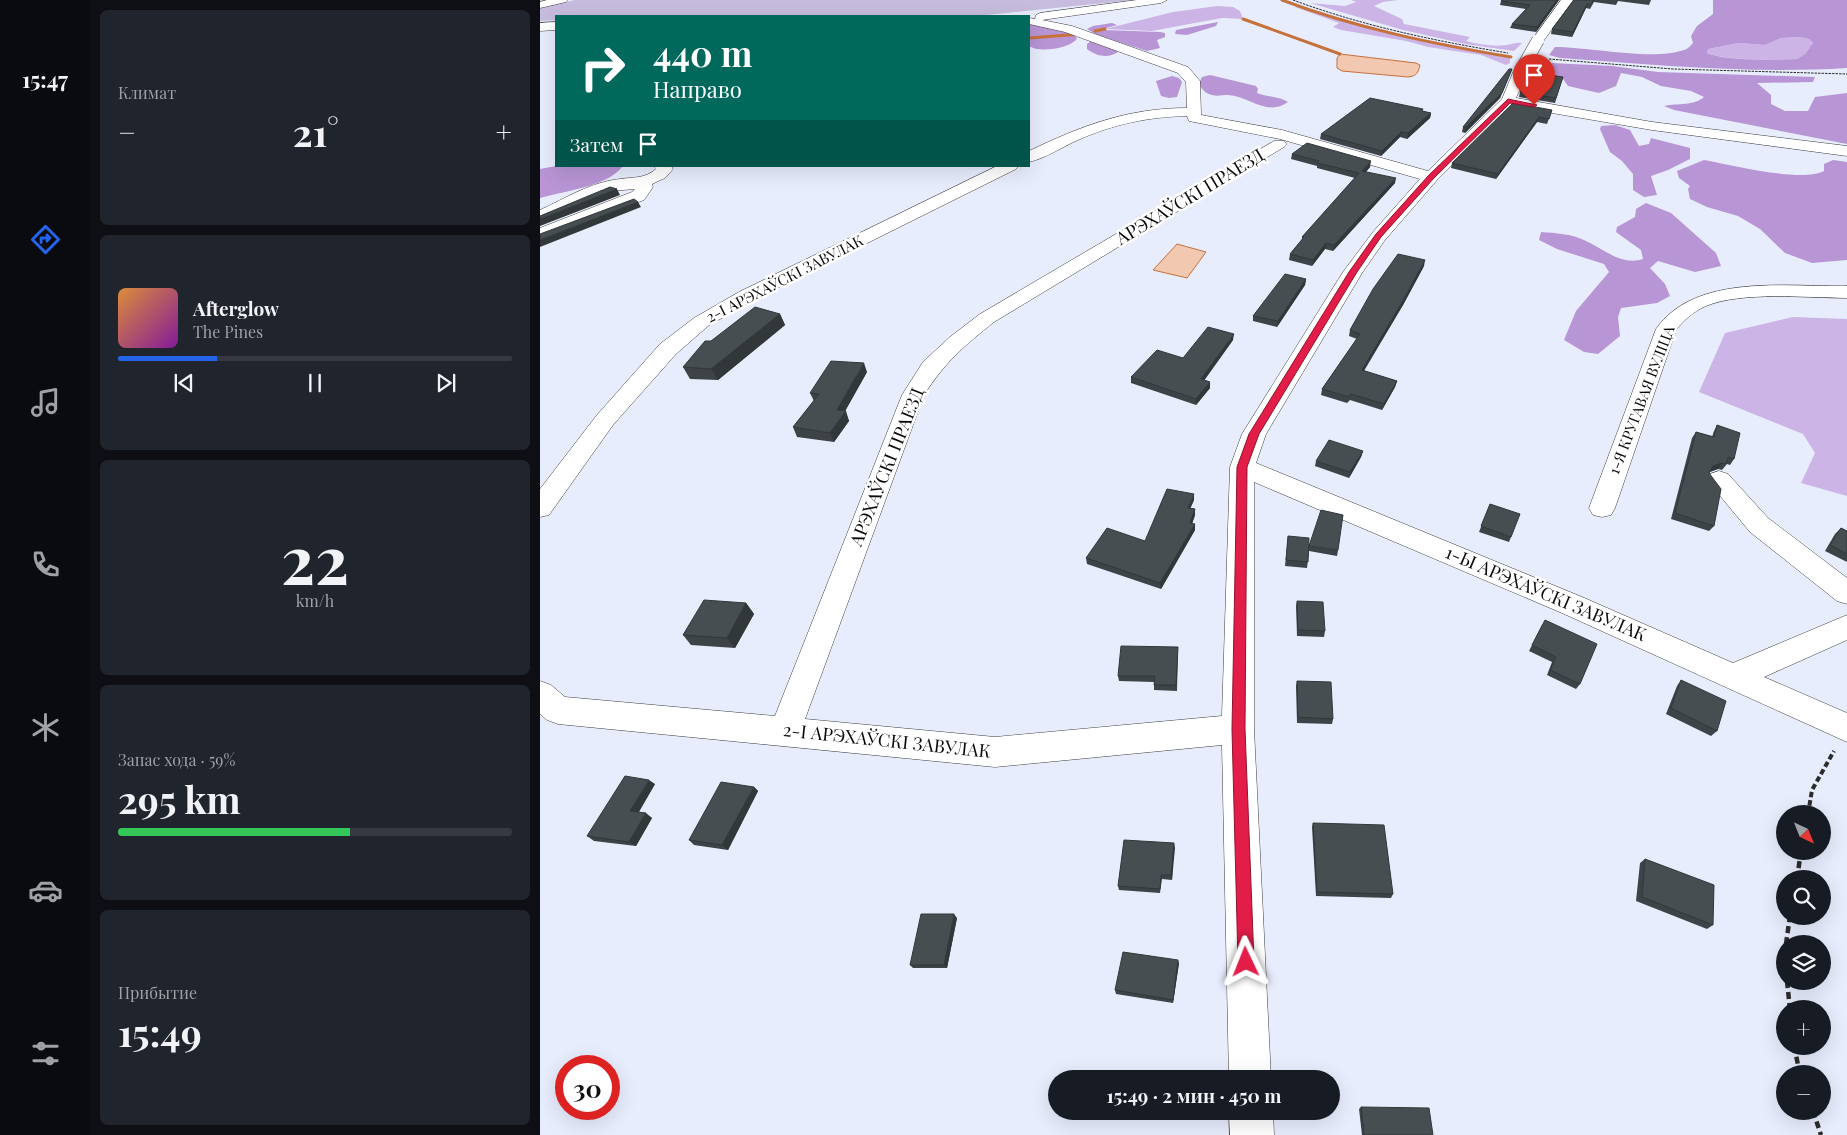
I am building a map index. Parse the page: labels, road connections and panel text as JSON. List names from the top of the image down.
{
  "streets": {
    "street": [
      "АРЭХАЎСКІ ПРАЕЗД",
      "2-І АРЭХАЎСКІ ЗАВУЛАК",
      "1-Я КРУГАВАЯ ВУЛІЦА",
      "1-Ы АРЭХАЎСКІ ЗАВУЛАК"
    ]
  },
  "crossings": [
    ["АРЭХАЎСКІ ПРАЕЗД", "2-І АРЭХАЎСКІ ЗАВУЛАК"]
  ],
  "north": "bottom right",
  "page": {
    "tabs": "15:47",
    "tile": [
      "Климат",
      ["22", "km/h"],
      ["Запас хода · 59%", "295 km"],
      ["Прибытие", "15:49"]
    ],
    "turn": ["440 m", "Направо"],
    "heat": ["−", "21°", "+"],
    "then": "Затем",
    "song": ["Afterglow", "The Pines"],
    "map_buttons": ["+", "−"],
    "limit": "30",
    "trip": "15:49 · 2 мин · 450 m"
  }
}
